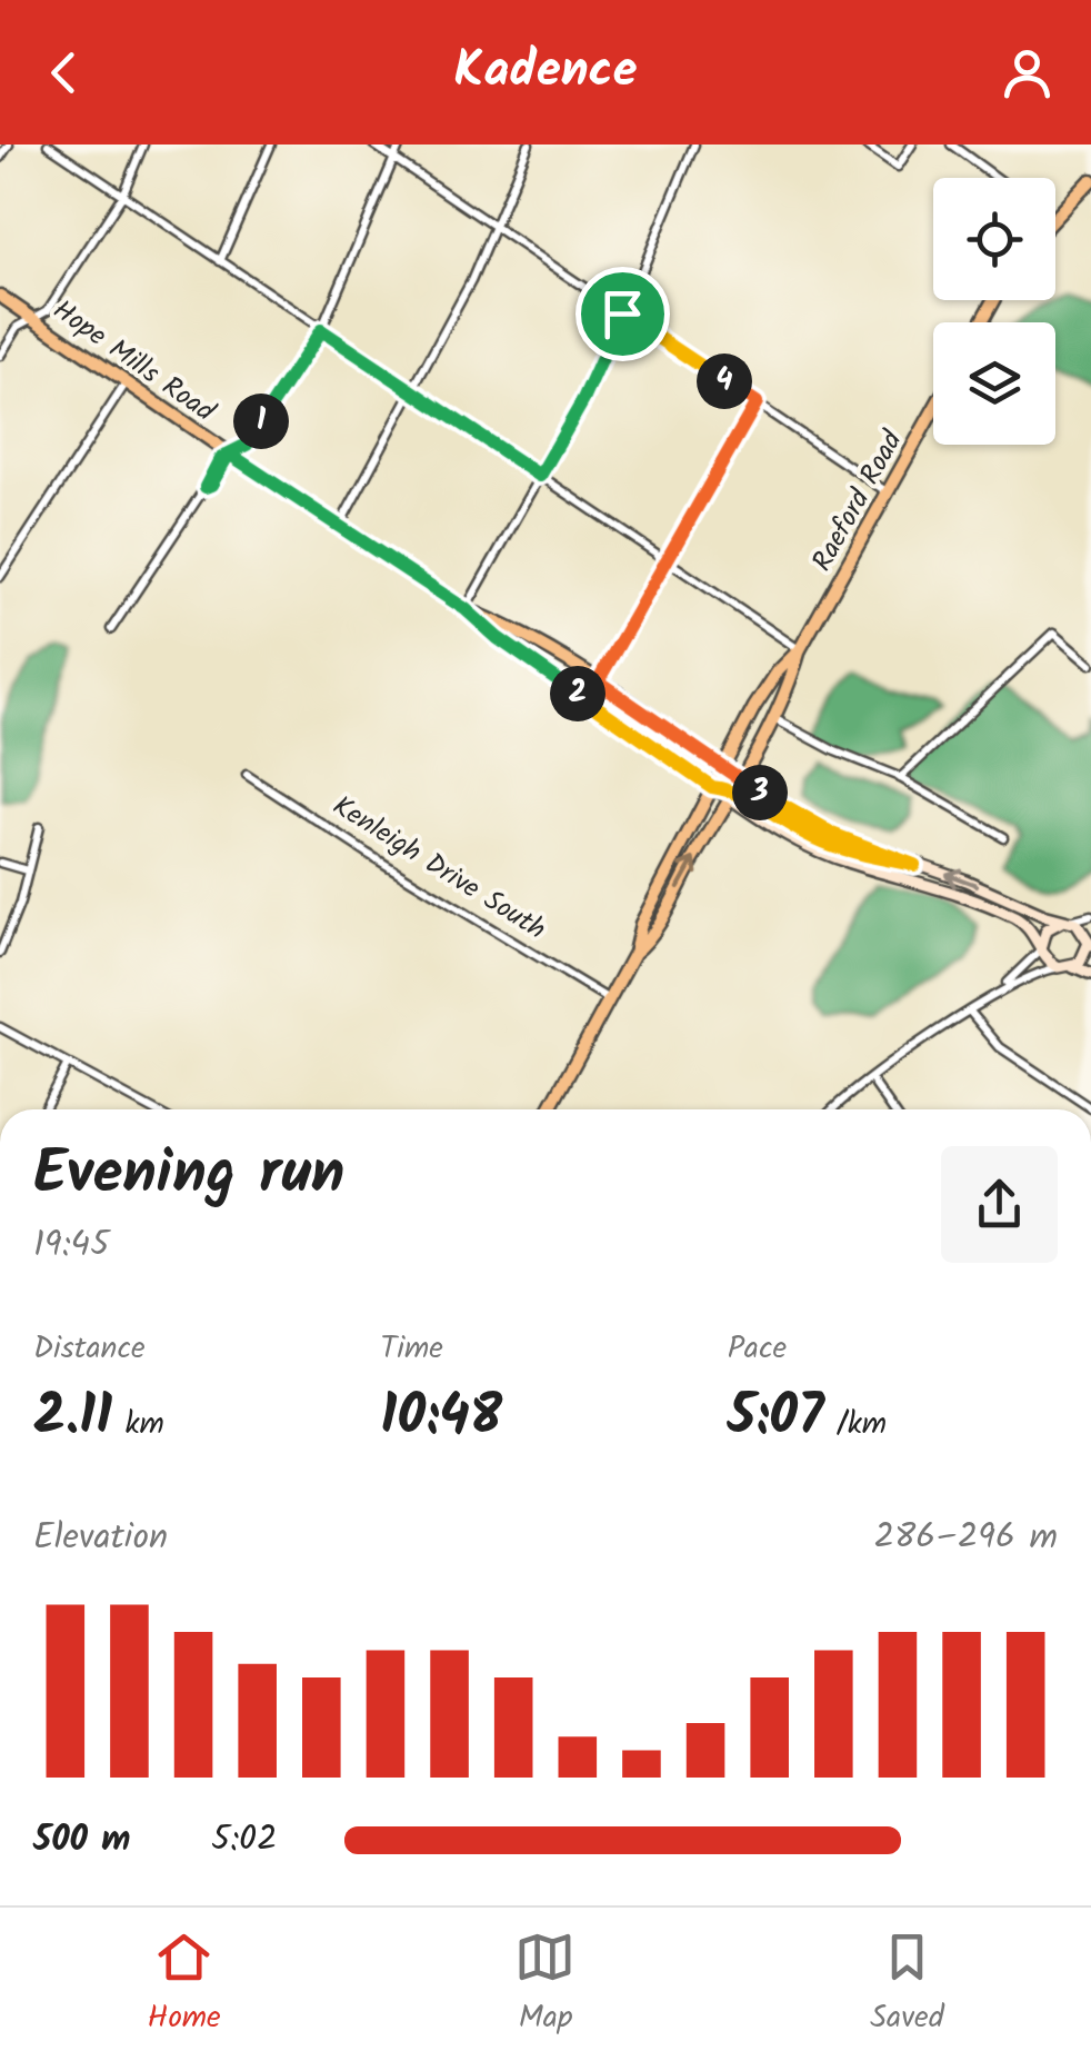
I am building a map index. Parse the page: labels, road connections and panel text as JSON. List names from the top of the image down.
{
  "streets": {
    "main road": ["Hope Mills Road", "Raeford Road"],
    "street": ["Kenleigh Drive South"]
  },
  "crossings": [
    ["Hope Mills Road", "Raeford Road"],
    ["Raeford Road", "Kenleigh Drive South"]
  ],
  "page": {
    "header": "Kadence",
    "pins": [
      "4",
      "1",
      "2",
      "3"
    ],
    "heading": ["Evening run", "19:45"],
    "stats": [
      ["Distance", "2.11 km"],
      ["Time", "10:48"],
      ["Pace", "5:07 /km"]
    ],
    "chart": ["Elevation", "286–296 m"],
    "list": [
      {
        "name": "500 m",
        "note": "5:02"
      }
    ],
    "tabs": ["Home", "Map", "Saved"]
  }
}
